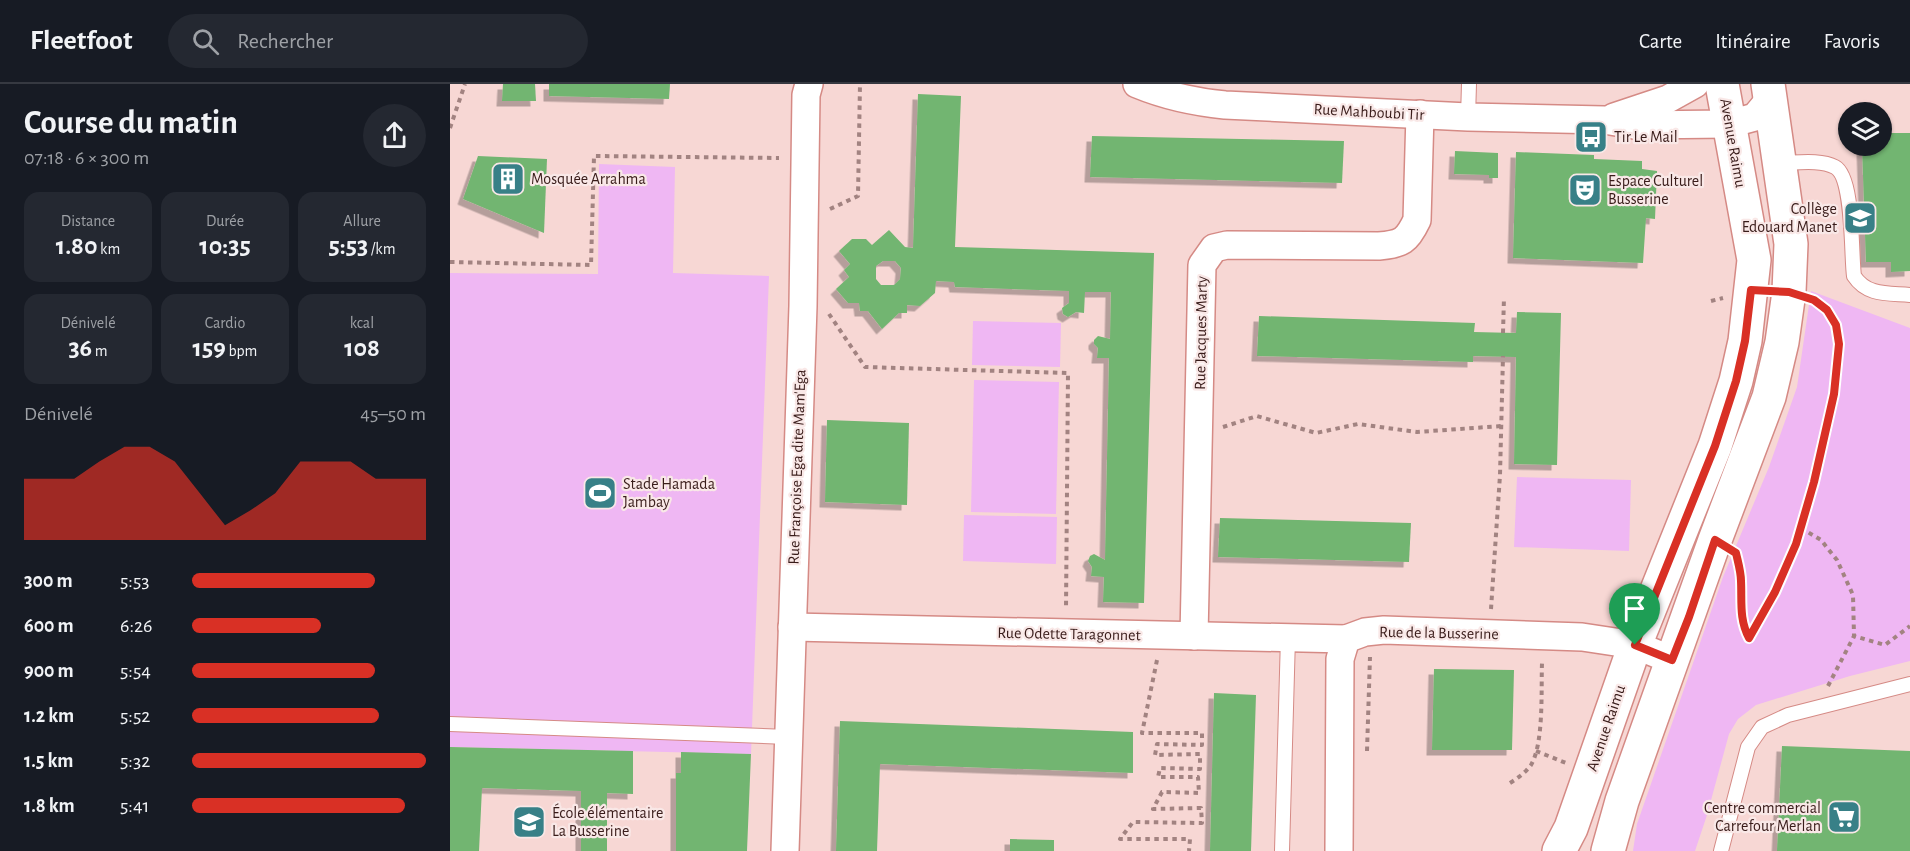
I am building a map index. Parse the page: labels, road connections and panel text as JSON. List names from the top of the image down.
{
  "streets": {
    "street": [
      "Rue Mahboubi Tir",
      "Avenue Raimu",
      "Rue Jacques Marty",
      "Rue Françoise Ega dite Mam'Ega",
      "Rue de la Busserine",
      "Rue Odette Taragonnet"
    ]
  },
  "crossings": [
    ["Rue Mahboubi Tir", "Avenue Raimu"],
    ["Rue Mahboubi Tir", "Rue Jacques Marty"],
    ["Avenue Raimu", "Rue de la Busserine"],
    ["Rue Jacques Marty", "Rue Odette Taragonnet"],
    ["Rue Françoise Ega dite Mam'Ega", "Rue Odette Taragonnet"],
    ["Rue de la Busserine", "Rue Odette Taragonnet"]
  ],
  "places": {
    "bus stop": ["Tir Le Mail"],
    "building": ["Mosquée Arrahma"],
    "theatre": ["Espace Culturel Busserine"],
    "school or university": ["Collège Edouard Manet", "École élémentaire La Busserine"],
    "sports": ["Stade Hamada Jambay"],
    "supermarket": ["Centre commercial Carrefour Merlan"]
  },
  "page": {
    "header": "Fleetfoot",
    "search": "Rechercher",
    "nav": ["Carte", "Itinéraire", "Favoris"],
    "heading": ["Course du matin", "07:18 · 6 × 300 m"],
    "stats": [
      ["Distance", "1.80 km"],
      ["Durée", "10:35"],
      ["Allure", "5:53 /km"],
      ["Dénivelé", "36 m"],
      ["Cardio", "159 bpm"],
      ["kcal", "108"]
    ],
    "chart": ["Dénivelé", "45–50 m"],
    "list": [
      {
        "name": "300 m",
        "note": "5:53"
      },
      {
        "name": "600 m",
        "note": "6:26"
      },
      {
        "name": "900 m",
        "note": "5:54"
      },
      {
        "name": "1.2 km",
        "note": "5:52"
      },
      {
        "name": "1.5 km",
        "note": "5:32"
      },
      {
        "name": "1.8 km",
        "note": "5:41"
      }
    ]
  }
}
